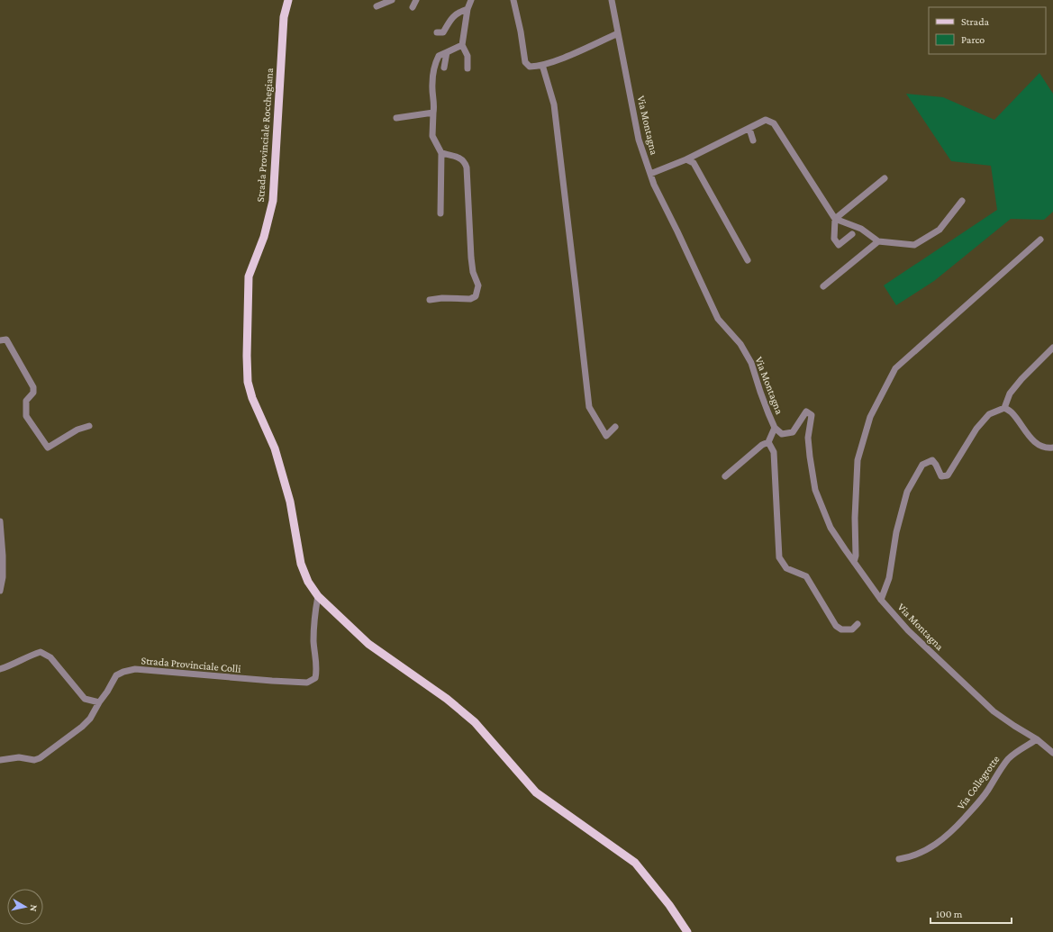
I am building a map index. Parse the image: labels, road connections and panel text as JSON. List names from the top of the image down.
{
  "streets": {
    "main road": ["Strada Provinciale Rocchegiana"],
    "street": ["Via Montagna", "Strada Provinciale Colli", "Via Collegrotte"]
  },
  "crossings": [
    ["Via Montagna", "Via Collegrotte"],
    ["Strada Provinciale Rocchegiana", "Strada Provinciale Colli"]
  ],
  "legend": ["Strada", "Parco"],
  "scale_bar": "100 m",
  "north": "right"
}
